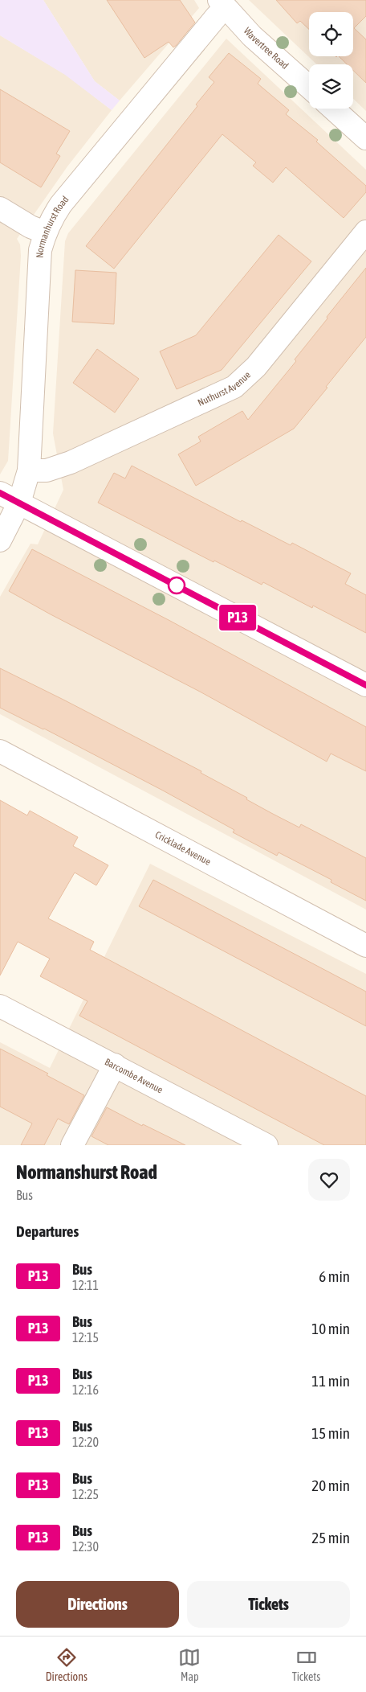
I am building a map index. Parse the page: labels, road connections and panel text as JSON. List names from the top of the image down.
{
  "streets": {
    "street": [
      "Wavertree Road",
      "Normanhurst Road",
      "Nuthurst Avenue",
      "Cricklade Avenue",
      "Barcombe Avenue"
    ]
  },
  "crossings": [
    ["Wavertree Road", "Normanhurst Road"],
    ["Normanhurst Road", "Nuthurst Avenue"]
  ],
  "lines": ["bus line P13"],
  "page": {
    "on_map": "P13",
    "heading": [
      ["Normanshurst Road", "Bus"],
      "Departures"
    ],
    "list": [
      {
        "mark": "P13",
        "name": "Bus",
        "note": "12:11",
        "value": "6 min"
      },
      {
        "mark": "P13",
        "name": "Bus",
        "note": "12:15",
        "value": "10 min"
      },
      {
        "mark": "P13",
        "name": "Bus",
        "note": "12:16",
        "value": "11 min"
      },
      {
        "mark": "P13",
        "name": "Bus",
        "note": "12:20",
        "value": "15 min"
      },
      {
        "mark": "P13",
        "name": "Bus",
        "note": "12:25",
        "value": "20 min"
      },
      {
        "mark": "P13",
        "name": "Bus",
        "note": "12:30",
        "value": "25 min"
      }
    ],
    "buttons": ["Directions", "Tickets"],
    "tabs": ["Directions", "Map", "Tickets"]
  }
}
